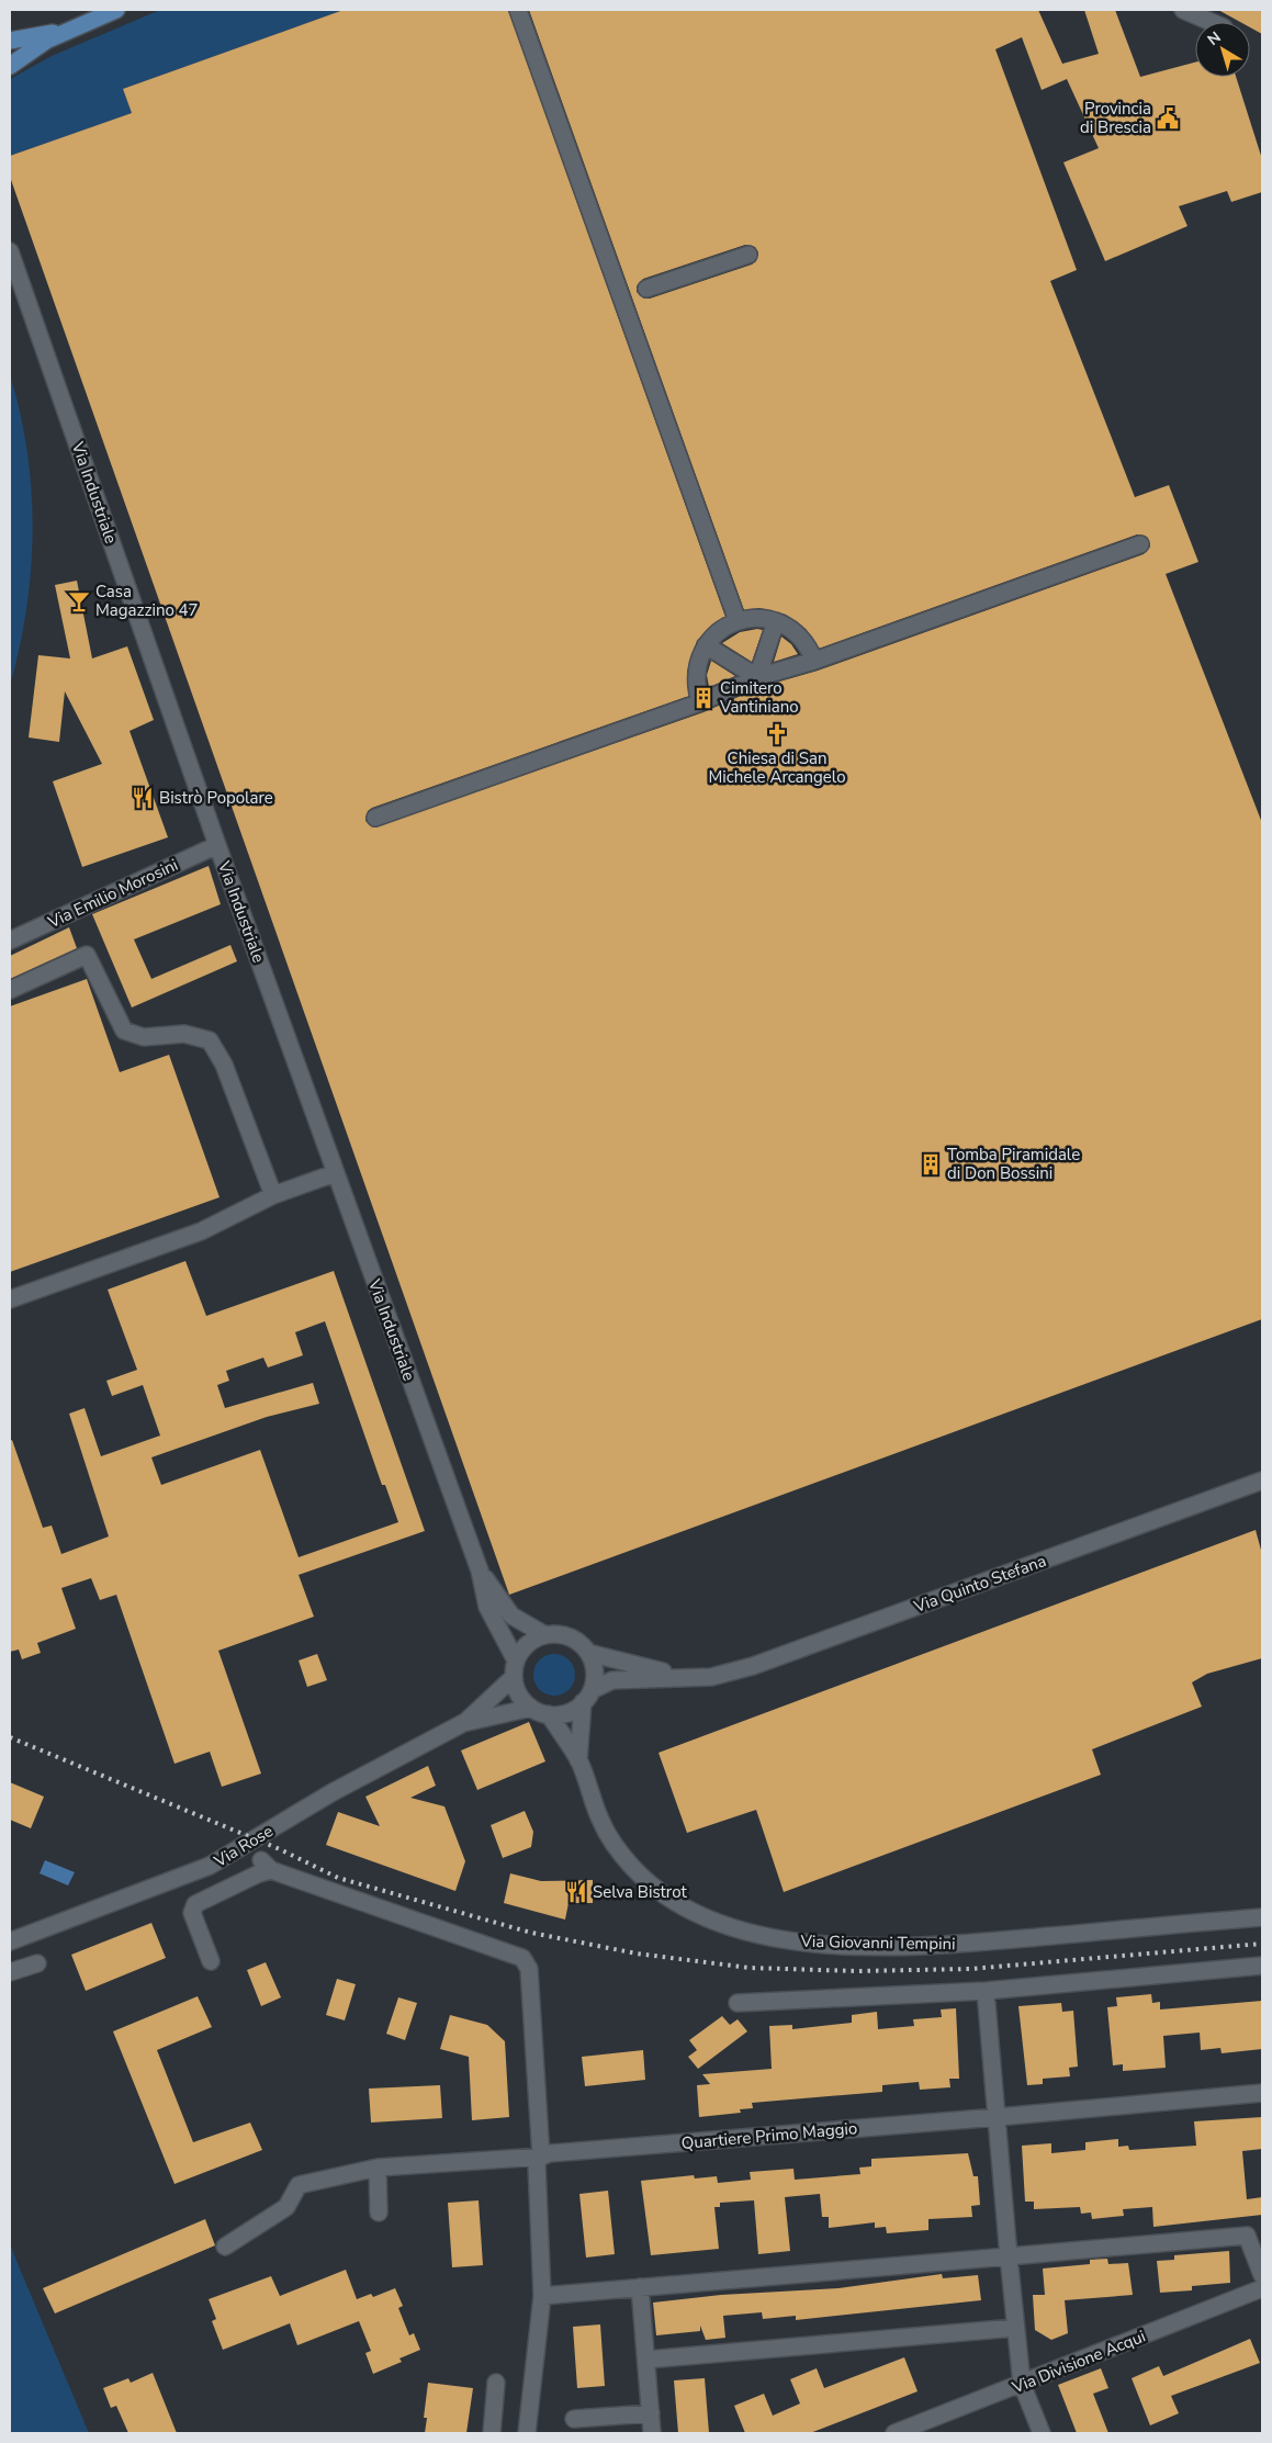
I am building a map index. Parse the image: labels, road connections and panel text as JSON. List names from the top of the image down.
{
  "streets": {
    "street": [
      "Via Industriale",
      "Via Emilio Morosini",
      "Via Quinto Stefana",
      "Via Rose",
      "Via Giovanni Tempini",
      "Quartiere Primo Maggio",
      "Via Divisione Acqui"
    ]
  },
  "crossings": [
    ["Via Industriale", "Via Emilio Morosini"],
    ["Via Industriale", "Via Quinto Stefana"],
    ["Via Industriale", "Via Rose"],
    ["Via Industriale", "Via Giovanni Tempini"],
    ["Via Quinto Stefana", "Via Rose"],
    ["Via Quinto Stefana", "Via Giovanni Tempini"],
    ["Via Rose", "Via Giovanni Tempini"]
  ],
  "places": {
    "public building": ["Provincia di Brescia"],
    "bar": ["Casa Magazzino 47"],
    "building": ["Cimitero Vantiniano", "Tomba Piramidale di Don Bossini"],
    "church": ["Chiesa di San Michele Arcangelo"],
    "restaurant": ["Bistrò Popolare", "Selva Bistrot"]
  },
  "north": "top left"
}
